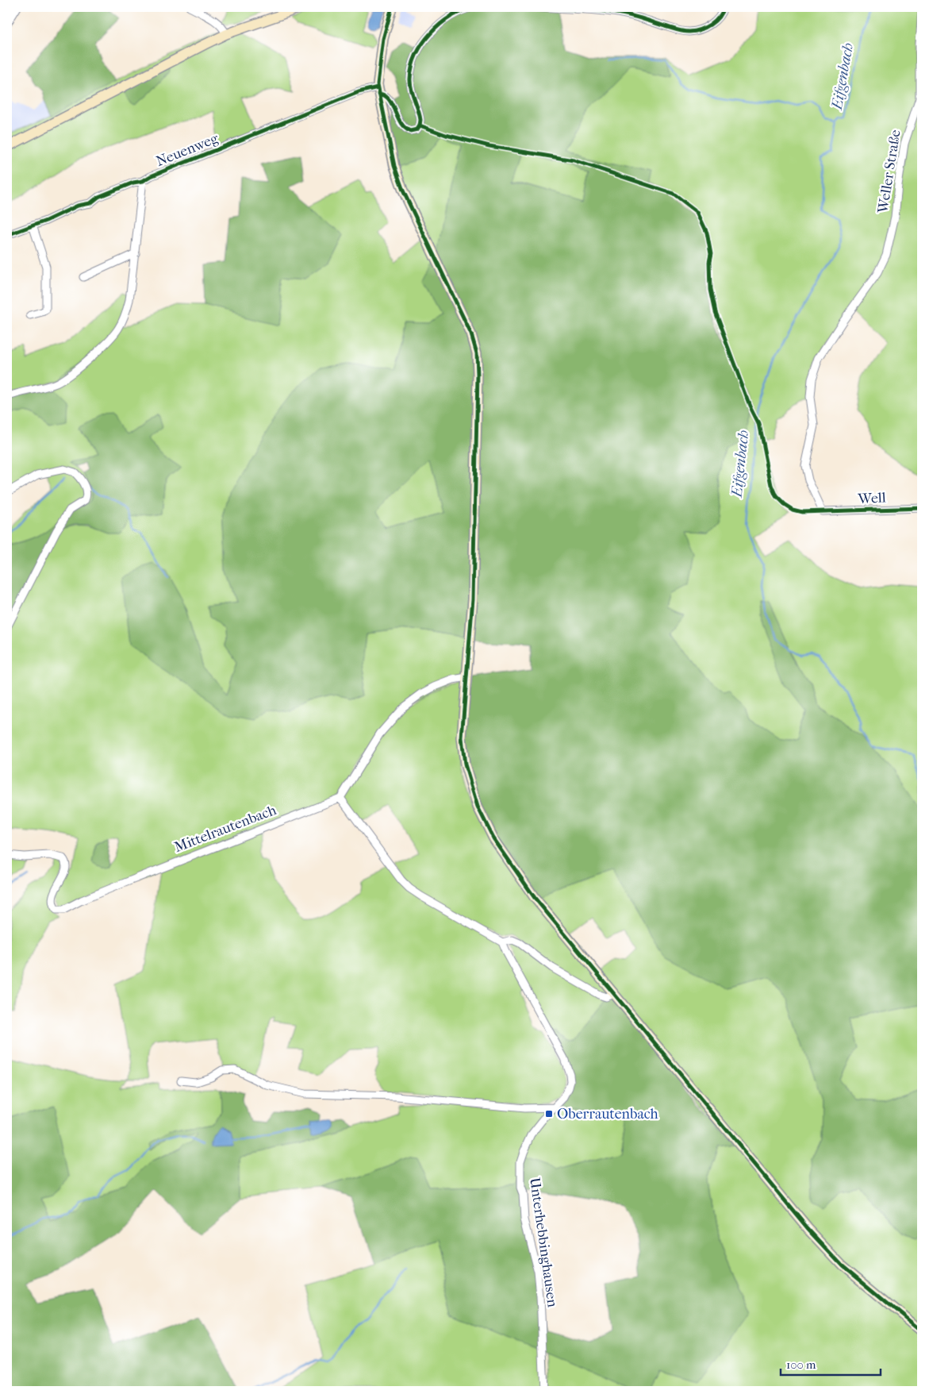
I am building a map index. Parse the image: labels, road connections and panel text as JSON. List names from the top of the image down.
{
  "streets": {
    "street": [
      "Neuenweg",
      "Weller Straße",
      "Well",
      "Mittelrautenbach",
      "Unterhebbinghausen"
    ]
  },
  "crossings": [
    ["Weller Straße", "Well"]
  ],
  "water": ["Eifgenbach"],
  "places": {
    "transit": ["Oberrautenbach"]
  },
  "scale_bar": "100 m"
}
